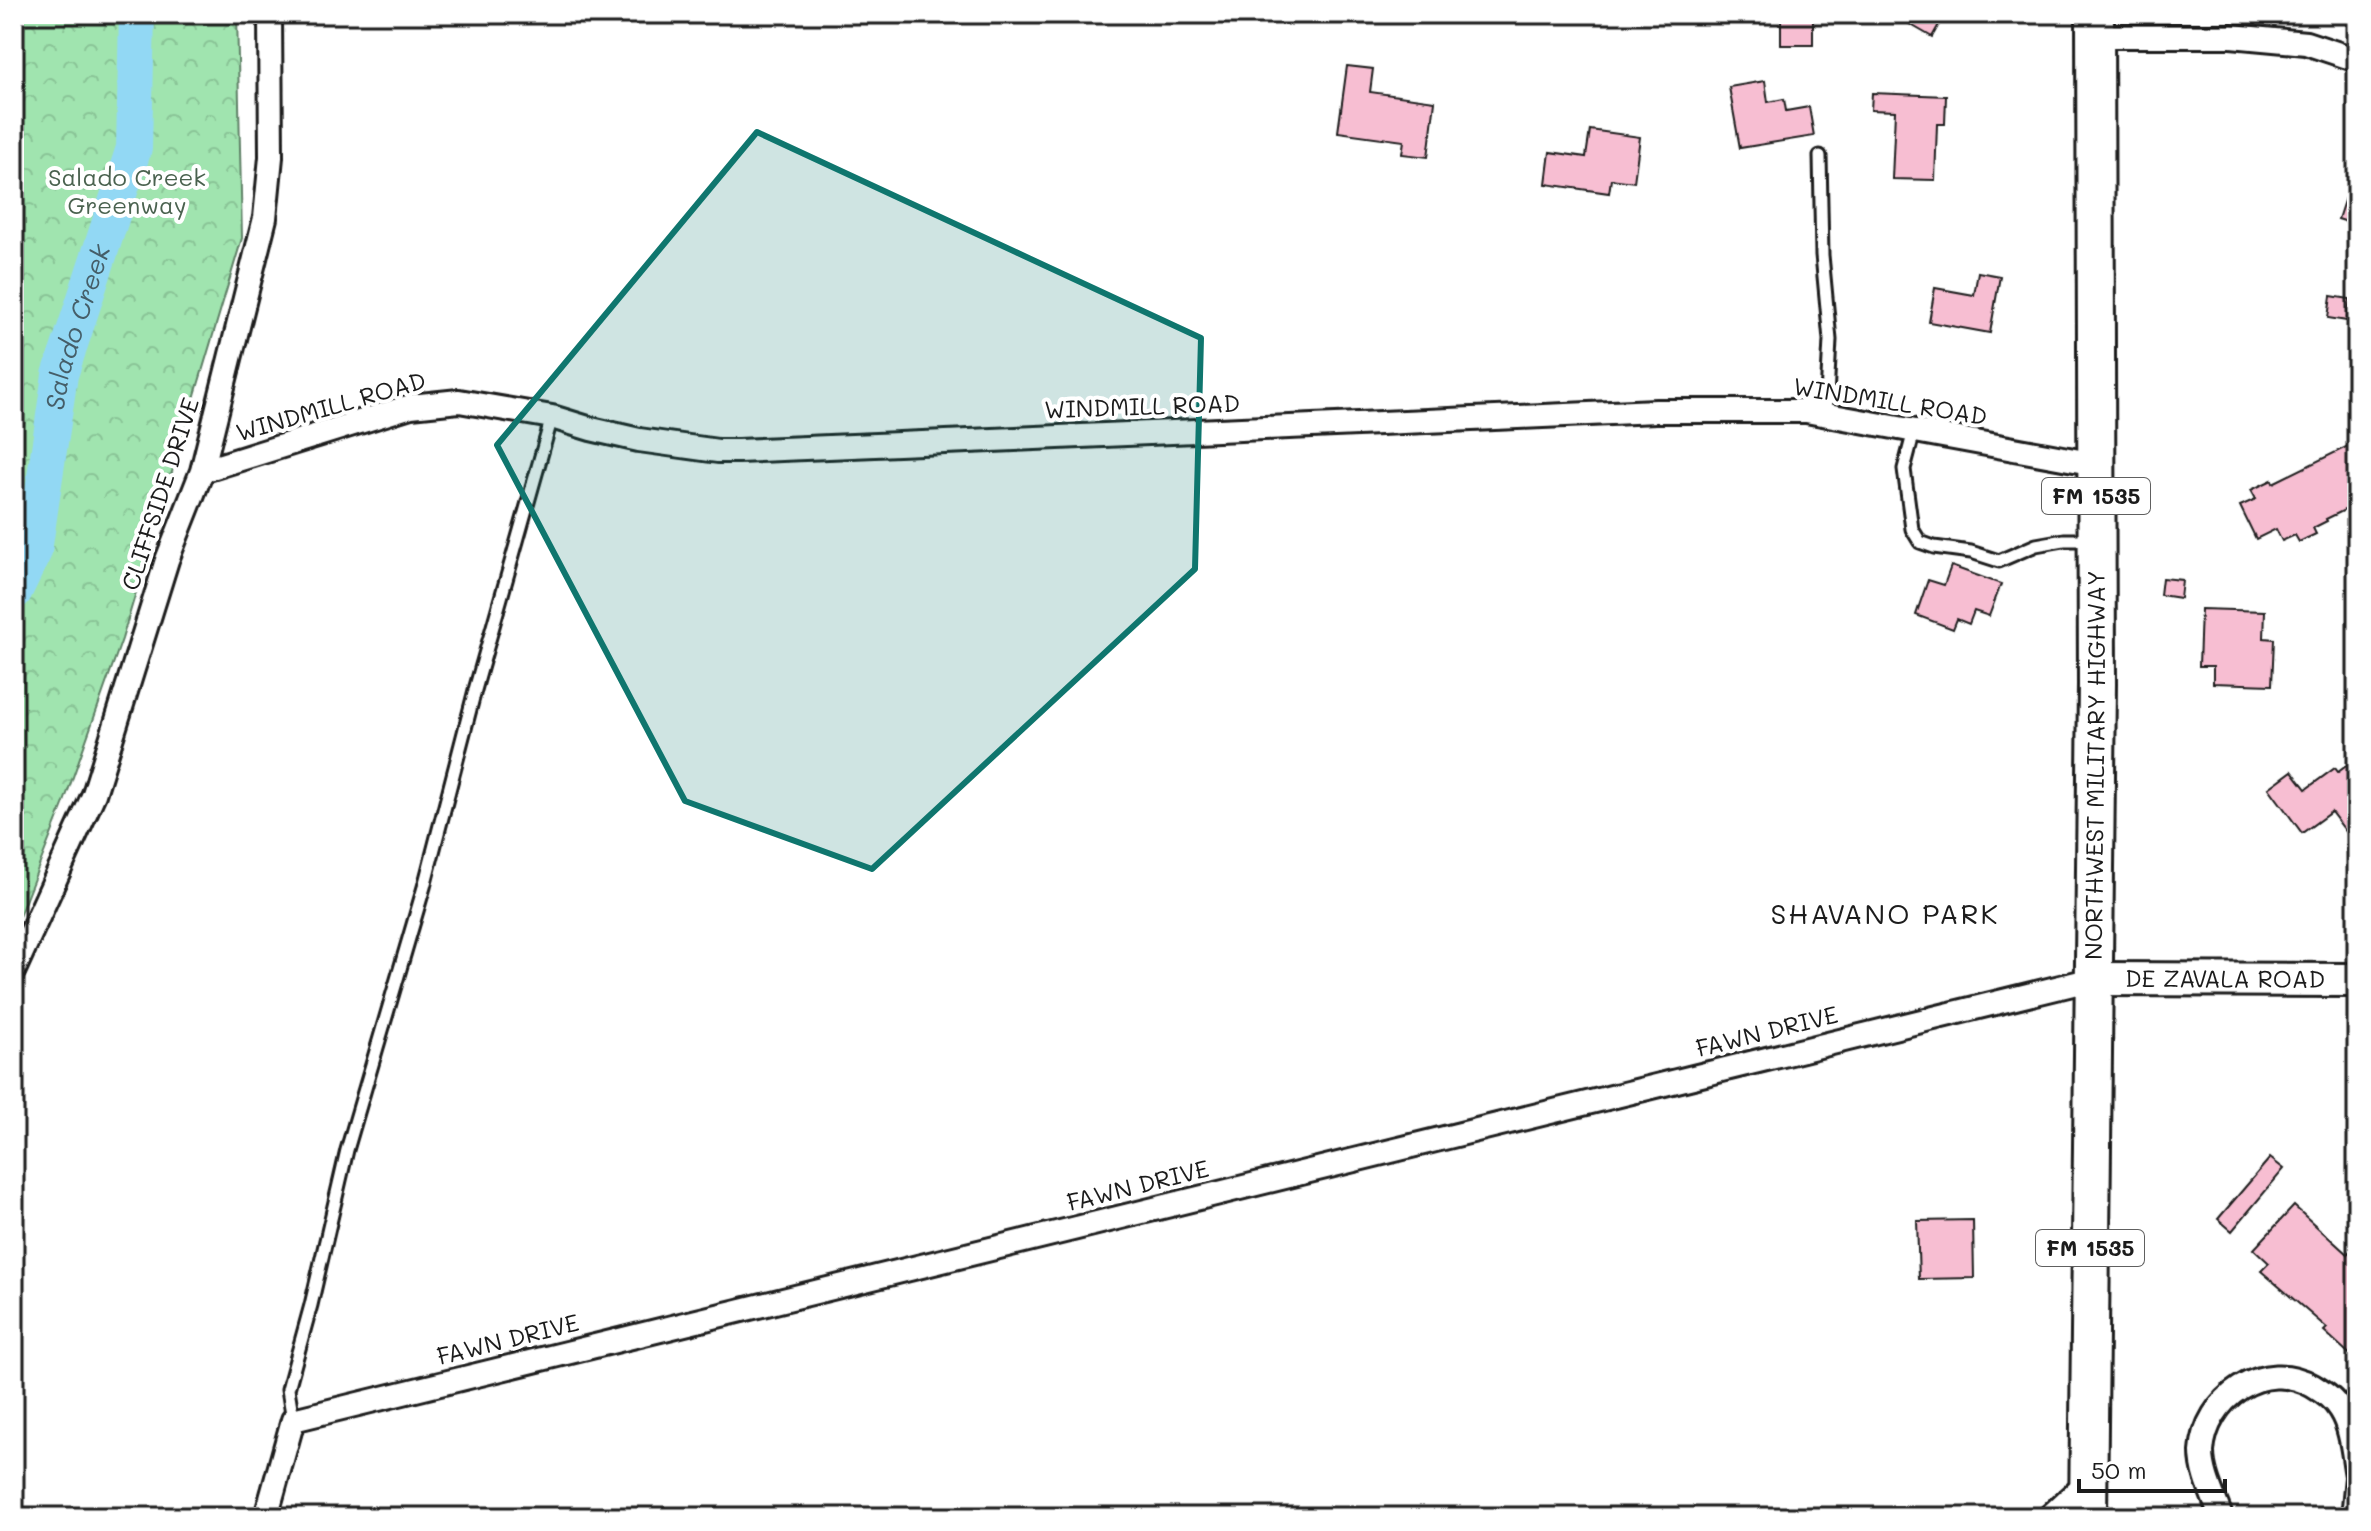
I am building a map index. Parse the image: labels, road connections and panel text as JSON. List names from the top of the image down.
{
  "streets": {
    "main road": ["FM 1535", "NORTHWEST MILITARY HIGHWAY", "DE ZAVALA ROAD"],
    "street": ["WINDMILL ROAD", "CLIFFSIDE DRIVE", "FAWN DRIVE"]
  },
  "crossings": [
    ["WINDMILL ROAD", "CLIFFSIDE DRIVE"],
    ["WINDMILL ROAD", "NORTHWEST MILITARY HIGHWAY"],
    ["NORTHWEST MILITARY HIGHWAY", "DE ZAVALA ROAD"],
    ["NORTHWEST MILITARY HIGHWAY", "FAWN DRIVE"],
    ["DE ZAVALA ROAD", "FAWN DRIVE"]
  ],
  "districts": ["SHAVANO PARK"],
  "water": ["Salado Creek"],
  "parks": ["Salado Creek Greenway"],
  "scale_bar": "50 m"
}
